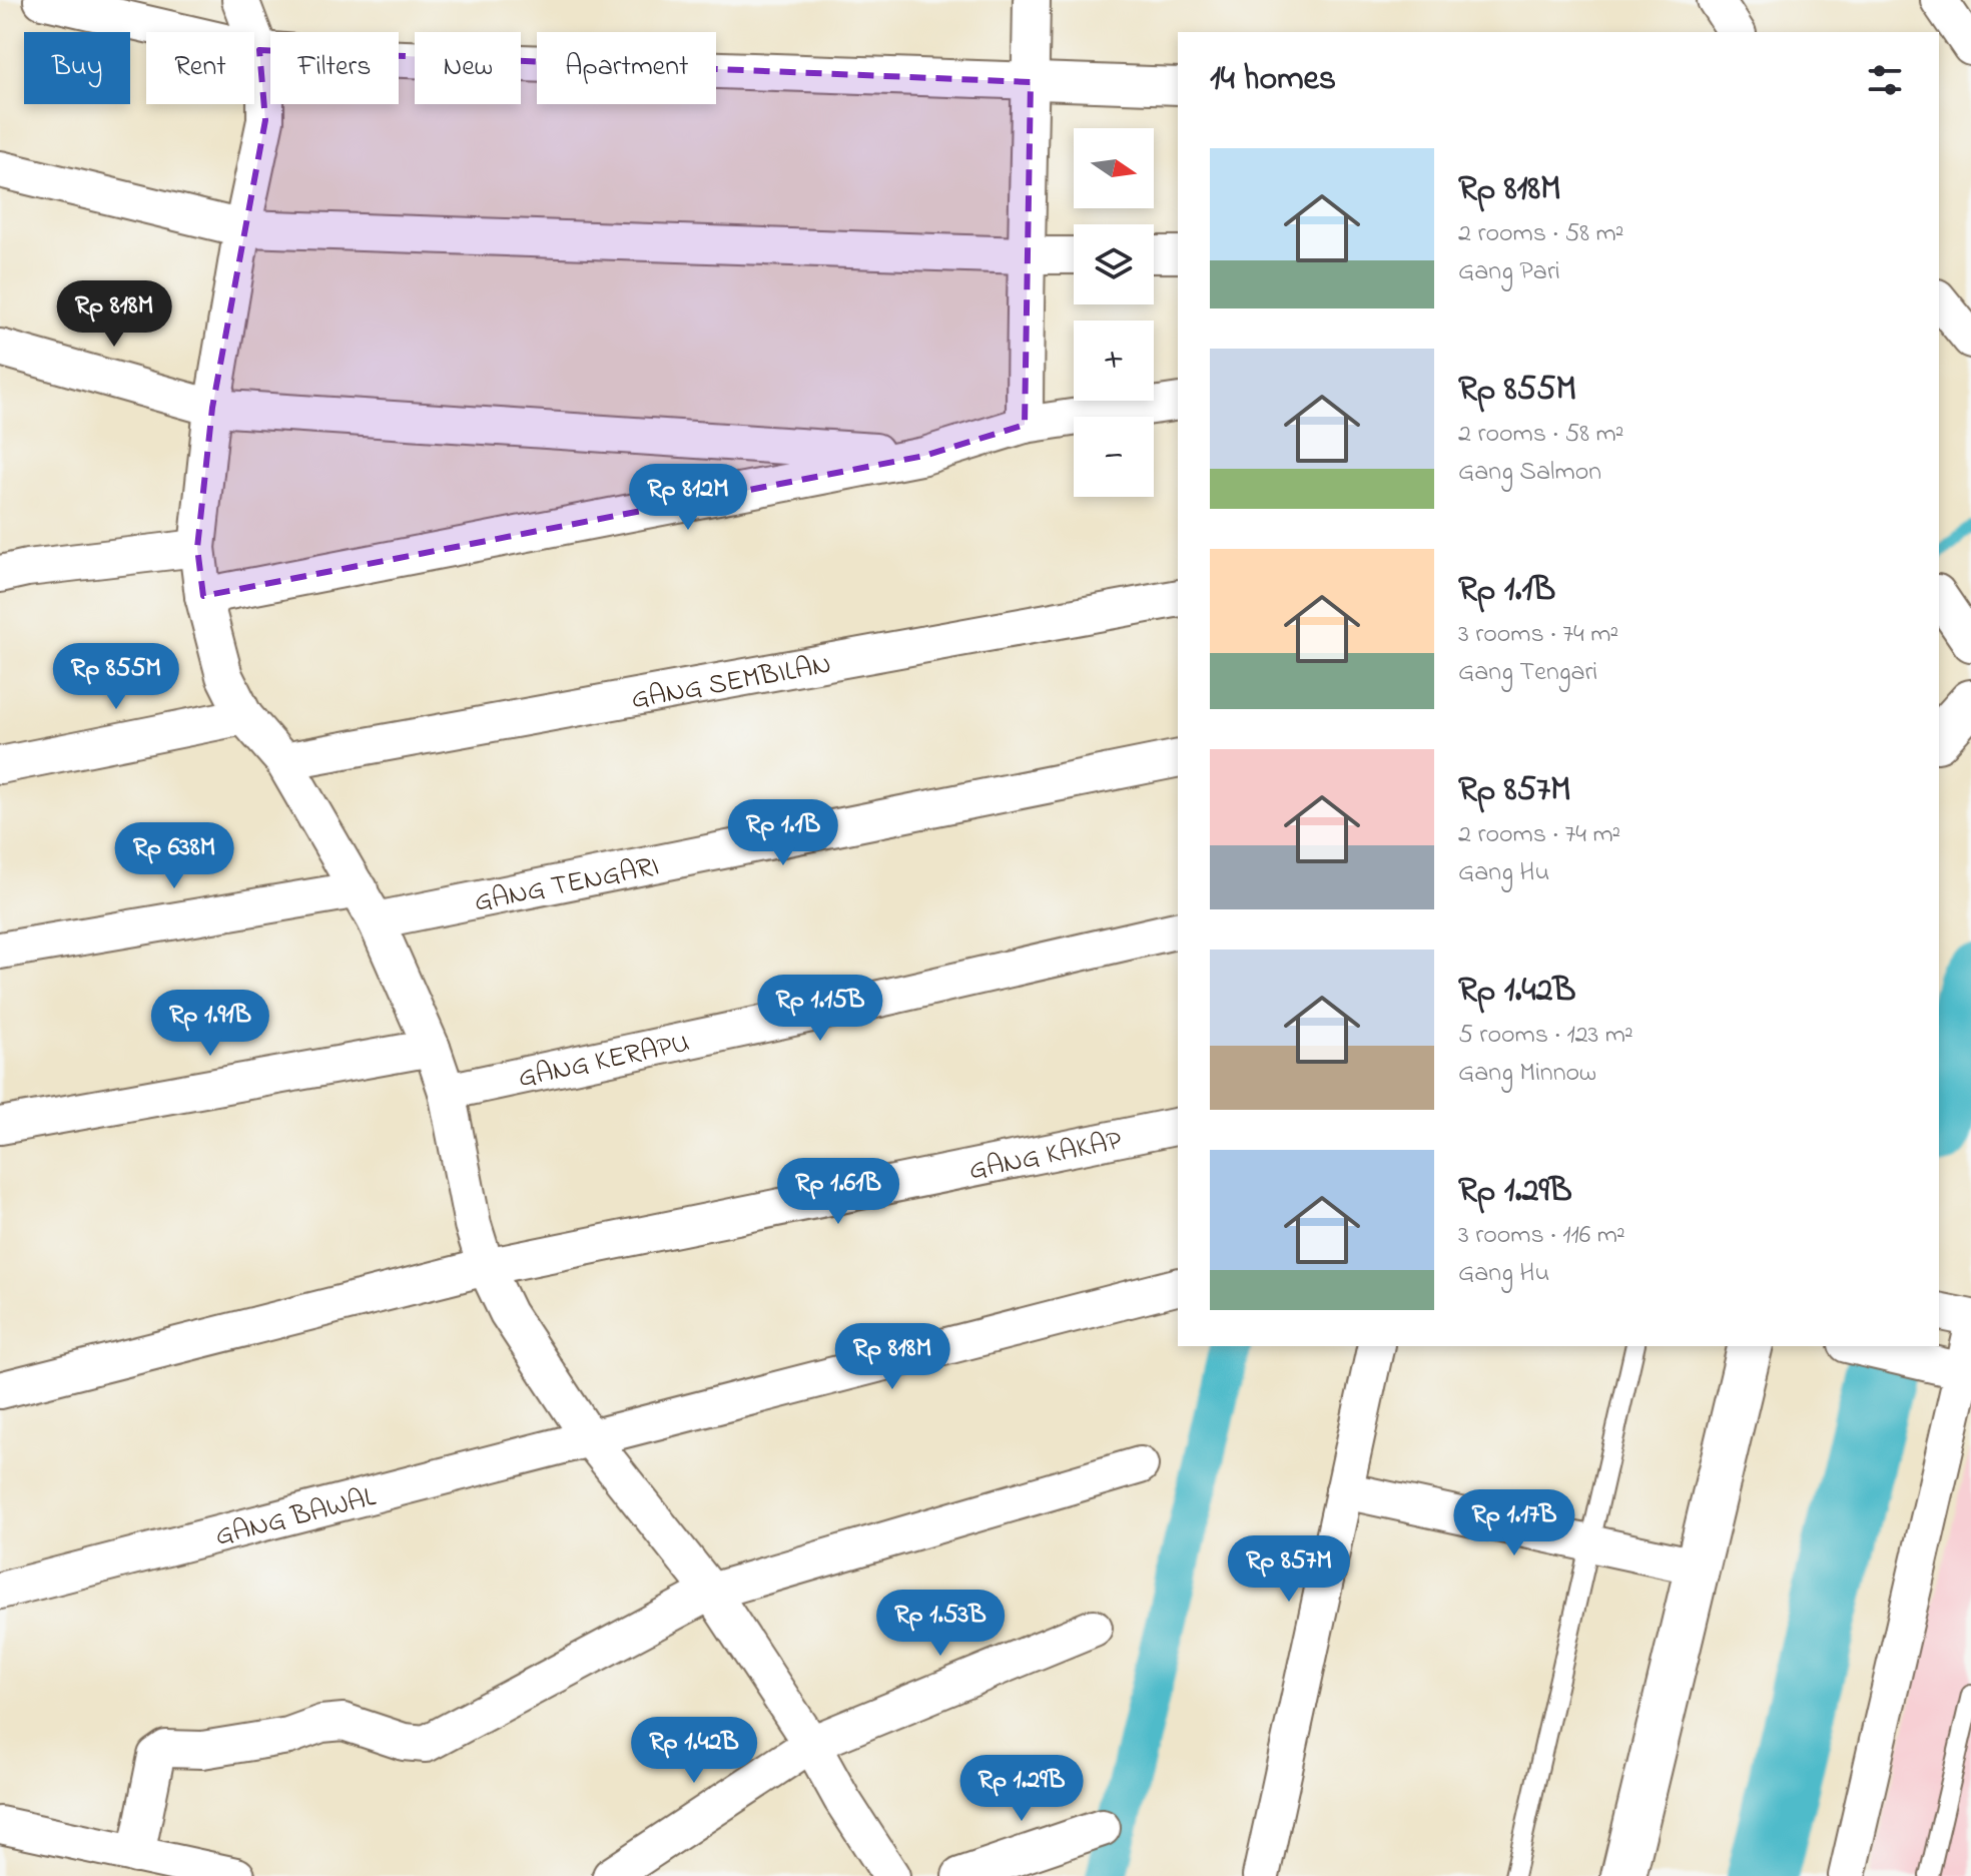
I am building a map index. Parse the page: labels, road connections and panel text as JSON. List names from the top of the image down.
{
  "streets": {
    "street": [
      "GANG SEMBILAN",
      "GANG TENGARI",
      "GANG KERAPU",
      "GANG KAKAP",
      "GANG BAWAL"
    ]
  },
  "north": "right",
  "page": {
    "chip": [
      "Buy",
      "Rent",
      "Filters",
      "New",
      "Apartment"
    ],
    "heading": "14 homes",
    "map_buttons": ["+", "−"],
    "list": [
      {
        "name": "Rp 818M",
        "note": "2 rooms · 58 m² · Gang Pari"
      },
      {
        "name": "Rp 855M",
        "note": "2 rooms · 58 m² · Gang Salmon"
      },
      {
        "name": "Rp 1.1B",
        "note": "3 rooms · 74 m² · Gang Tengari"
      },
      {
        "name": "Rp 857M",
        "note": "2 rooms · 74 m² · Gang Hu"
      },
      {
        "name": "Rp 1.42B",
        "note": "5 rooms · 123 m² · Gang Minnow"
      },
      {
        "name": "Rp 1.29B",
        "note": "3 rooms · 116 m² · Gang Hu"
      }
    ],
    "price": [
      "Rp 818M",
      "Rp 812M",
      "Rp 855M",
      "Rp 1.1B",
      "Rp 638M",
      "Rp 1.15B",
      "Rp 1.91B",
      "Rp 1.61B",
      "Rp 818M",
      "Rp 1.17B",
      "Rp 857M",
      "Rp 1.53B",
      "Rp 1.42B",
      "Rp 1.29B"
    ]
  }
}
